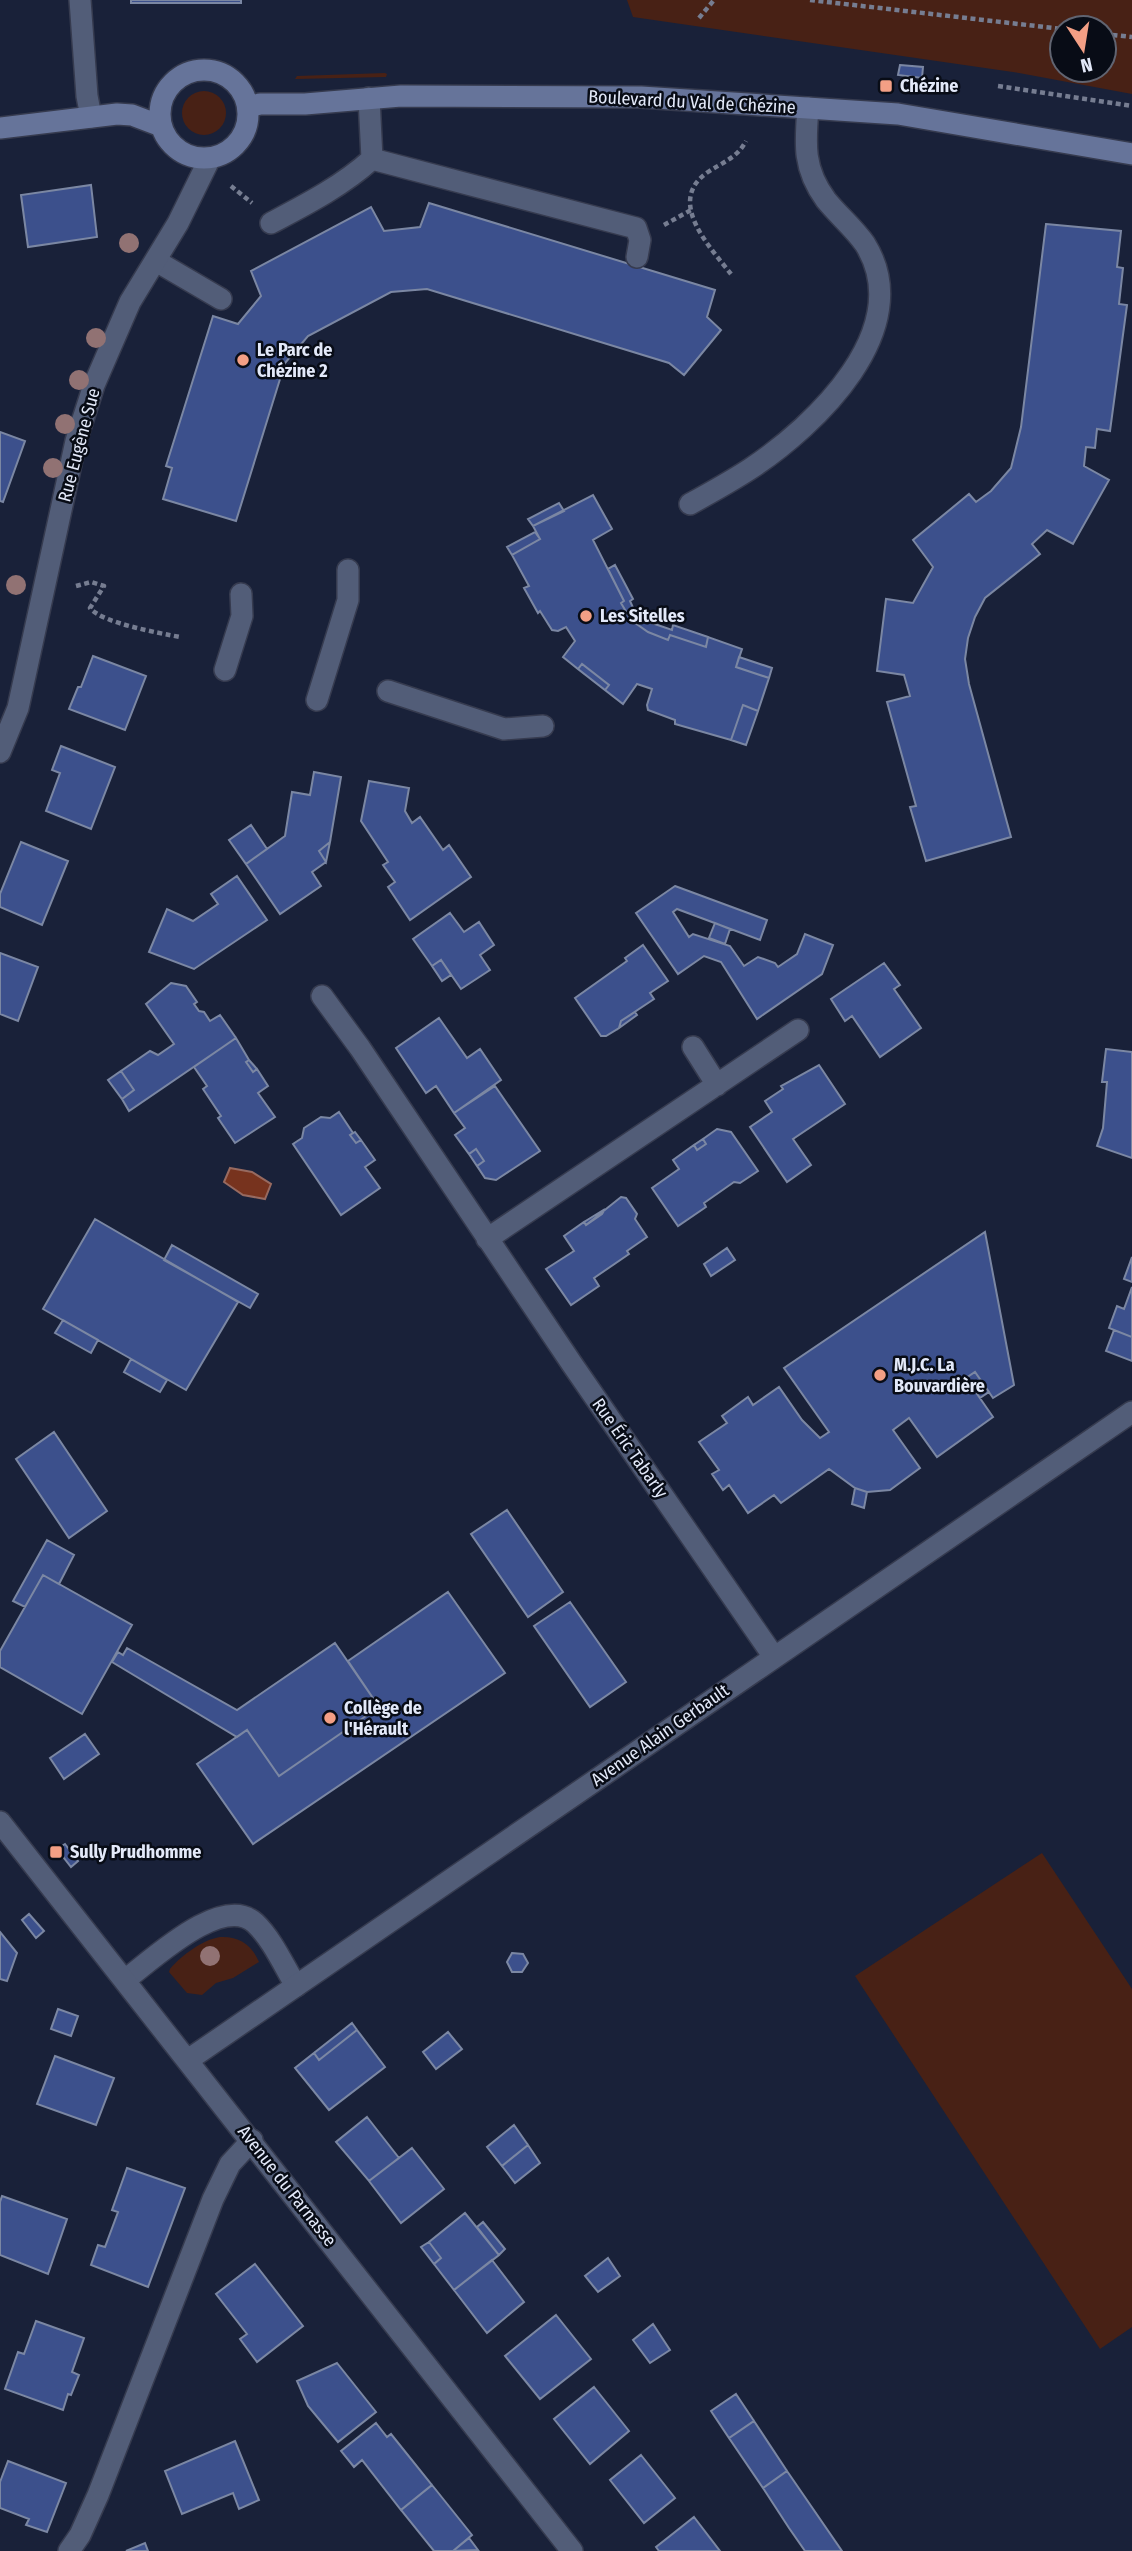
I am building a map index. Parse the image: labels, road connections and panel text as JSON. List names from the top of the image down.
{
  "streets": {
    "street": [
      "Boulevard du Val de Chézine",
      "Rue Eugène Sue",
      "Rue Éric Tabarly",
      "Avenue Alain Gerbault",
      "Avenue du Parnasse"
    ]
  },
  "crossings": [
    ["Boulevard du Val de Chézine", "Rue Eugène Sue"],
    ["Rue Éric Tabarly", "Avenue Alain Gerbault"],
    ["Avenue Alain Gerbault", "Avenue du Parnasse"]
  ],
  "places": {
    "transit": ["Chézine", "Sully Prudhomme"],
    "other": [
      "Le Parc de Chézine 2",
      "Les Sitelles",
      "M.J.C. La Bouvardière",
      "Collège de l'Hérault"
    ]
  },
  "north": "bottom"
}
